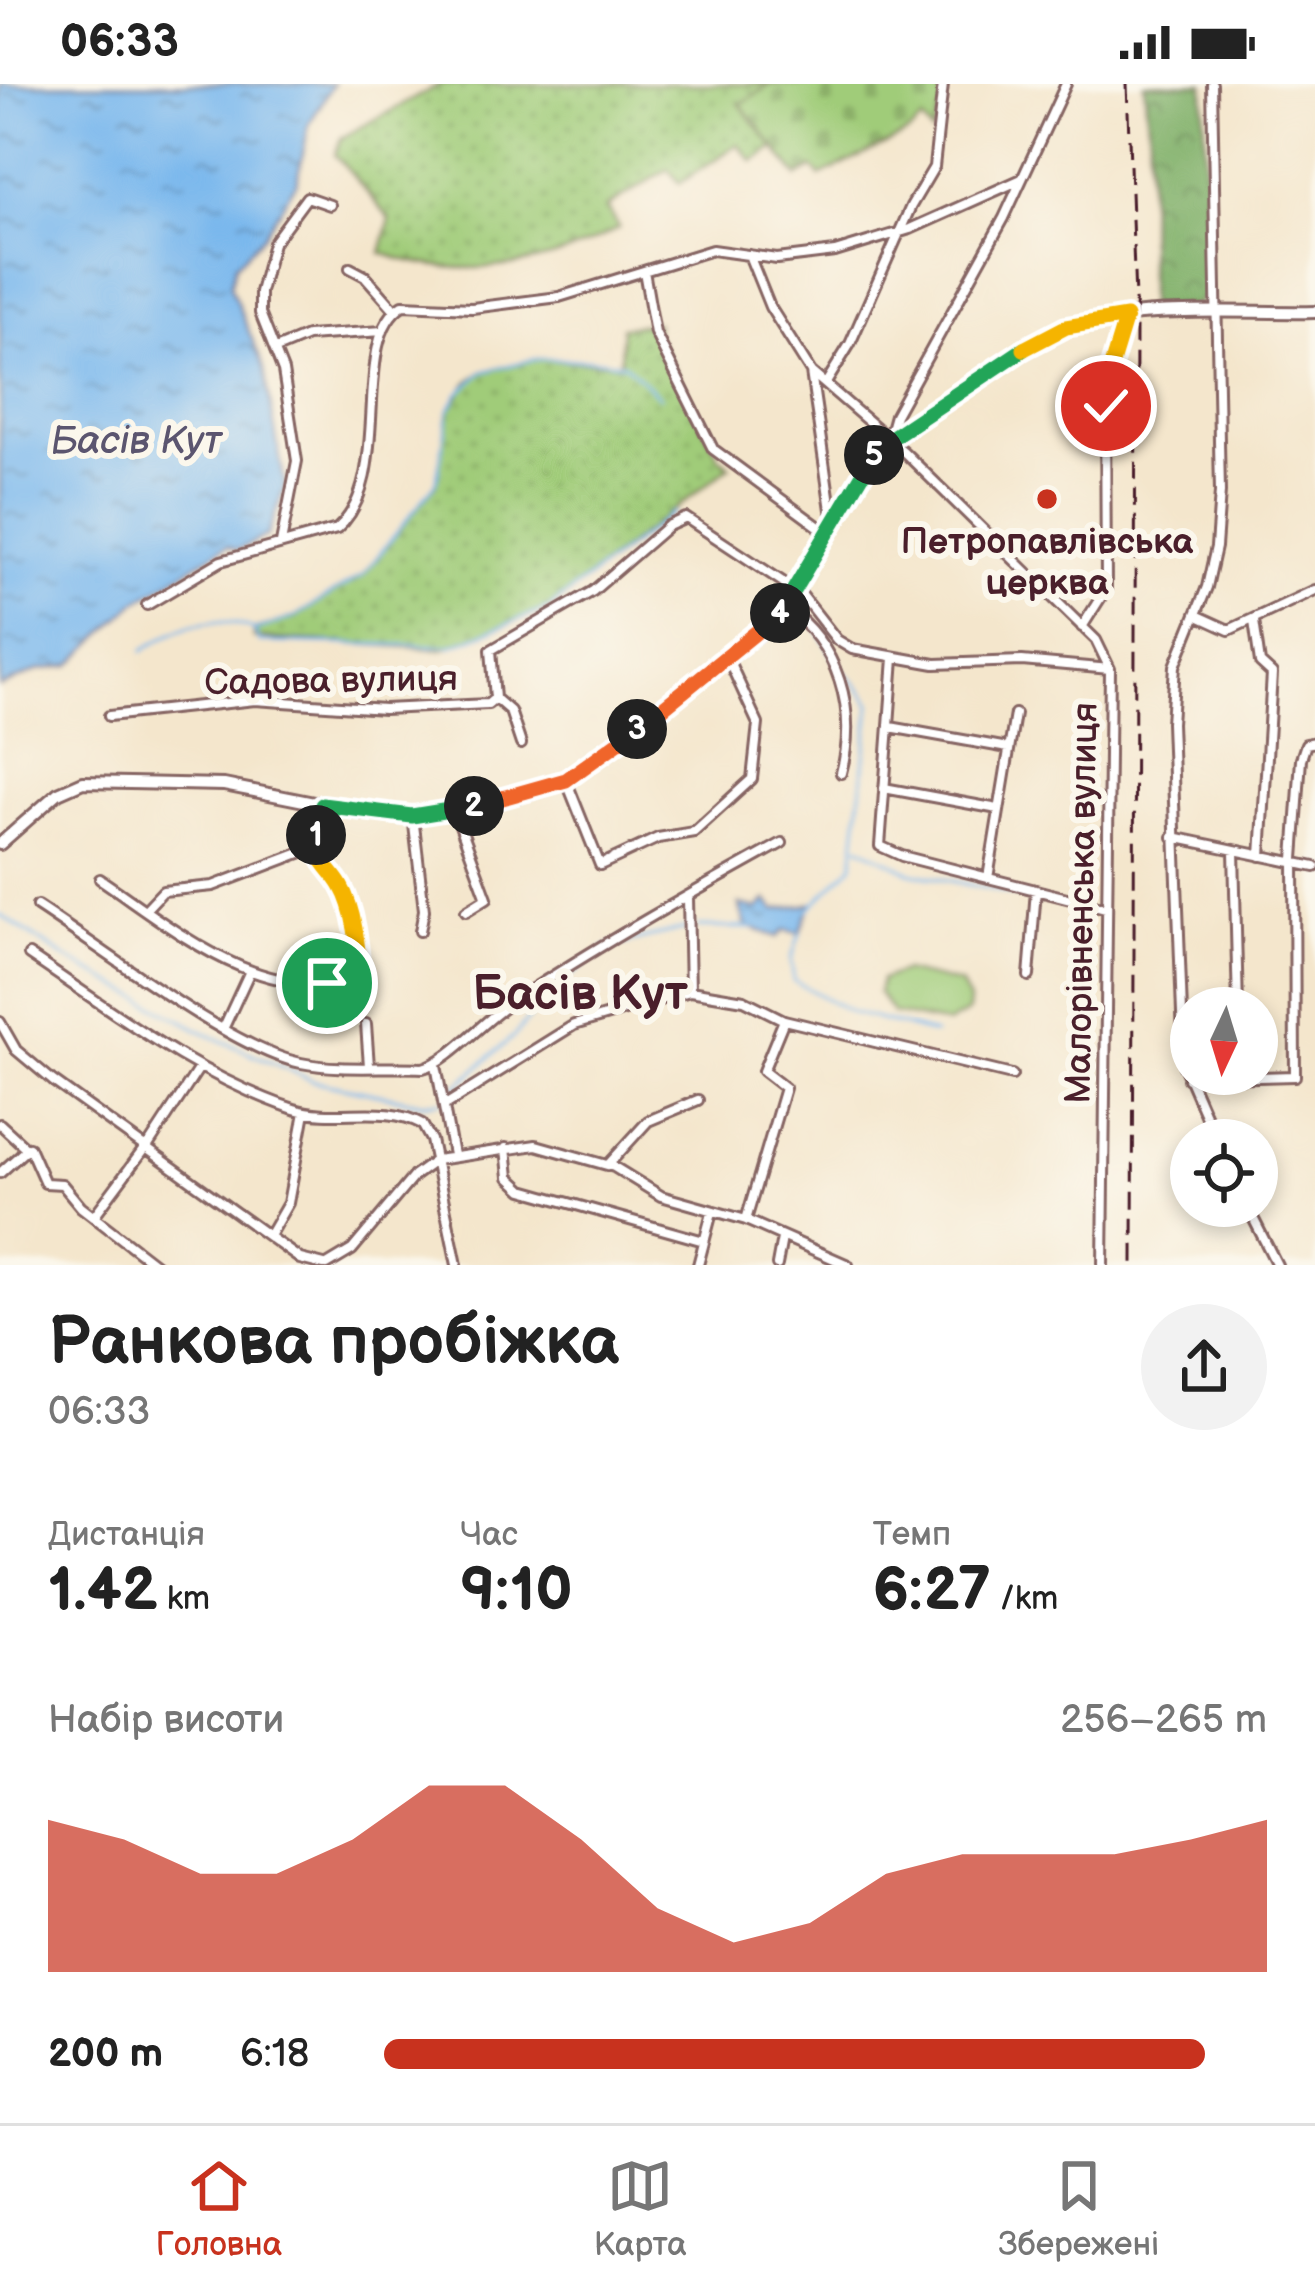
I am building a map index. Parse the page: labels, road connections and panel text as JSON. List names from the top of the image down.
{
  "streets": {
    "street": ["Садова вулиця", "Малорівненська вулиця"]
  },
  "crossings": [
    ["Садова вулиця", "Малорівненська вулиця"]
  ],
  "districts": ["Басів Кут"],
  "water": ["Басів Кут"],
  "places": ["Петропавлівська церква"],
  "north": "bottom",
  "page": {
    "status": "06:33",
    "pins": [
      "5",
      "4",
      "3",
      "2",
      "1"
    ],
    "heading": ["Ранкова пробіжка", "06:33"],
    "stats": [
      ["Дистанція", "1.42 km"],
      ["Час", "9:10"],
      ["Темп", "6:27 /km"]
    ],
    "chart": ["Набір висоти", "256–265 m"],
    "list": [
      {
        "name": "200 m",
        "note": "6:18"
      }
    ],
    "tabs": ["Головна", "Карта", "Збережені"]
  }
}
